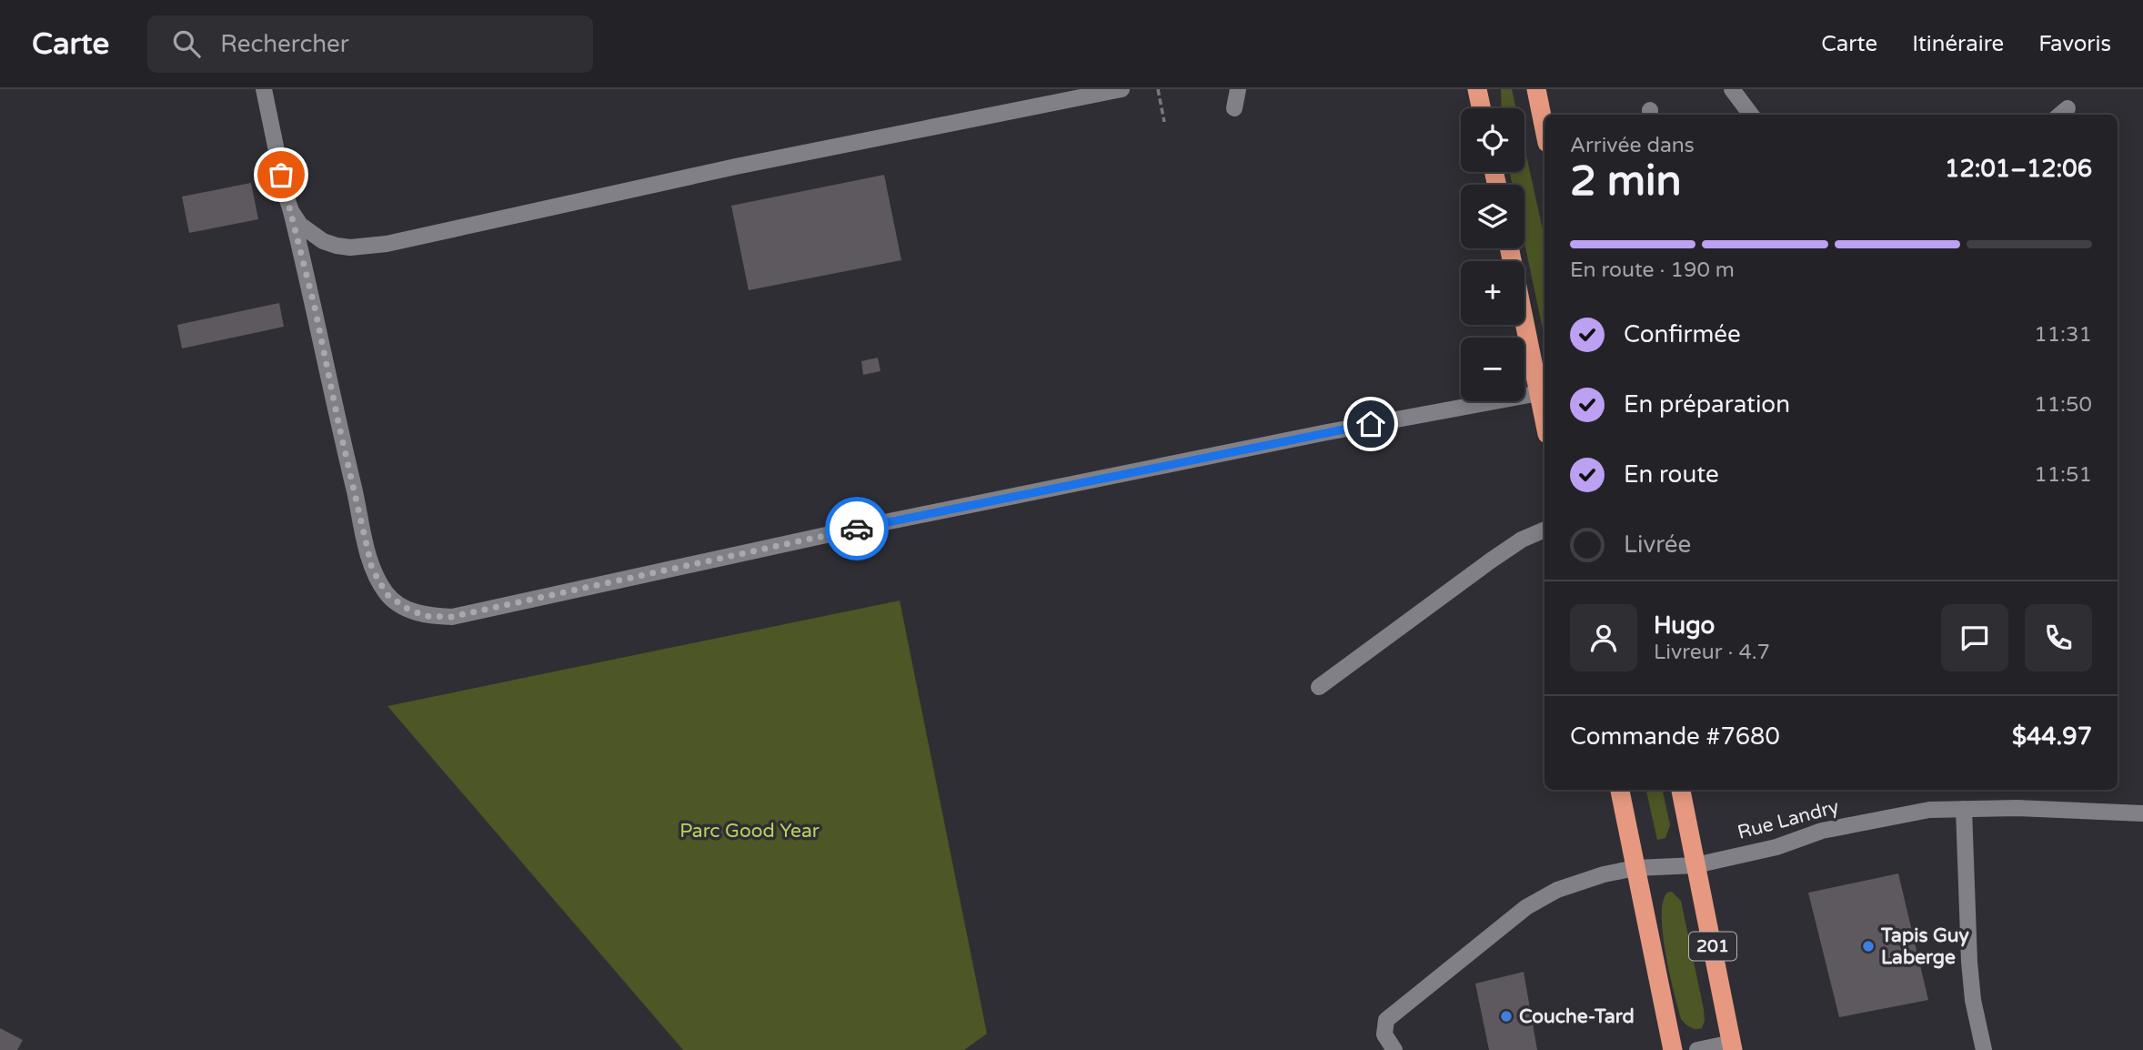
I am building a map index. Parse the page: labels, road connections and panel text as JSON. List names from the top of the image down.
{
  "streets": {
    "highway": ["201"],
    "street": ["Rue Landry"]
  },
  "crossings": [
    ["Rue Landry", "201"]
  ],
  "parks": ["Parc Good Year"],
  "places": ["Tapis Guy Laberge", "Couche-Tard"],
  "page": {
    "header": "Carte",
    "search": "Rechercher",
    "nav": ["Carte", "Itinéraire", "Favoris"],
    "map_buttons": ["+", "−"],
    "heading": ["2 min", "Arrivée dans", "12:01–12:06"],
    "panel": [
      "Hugo",
      "Livreur · 4.7",
      "Commande #7680",
      "$44.97"
    ],
    "bar": "En route · 190 m",
    "list": [
      ["Confirmée", "11:31"],
      ["En préparation", "11:50"],
      ["En route", "11:51"],
      "Livrée"
    ]
  }
}
